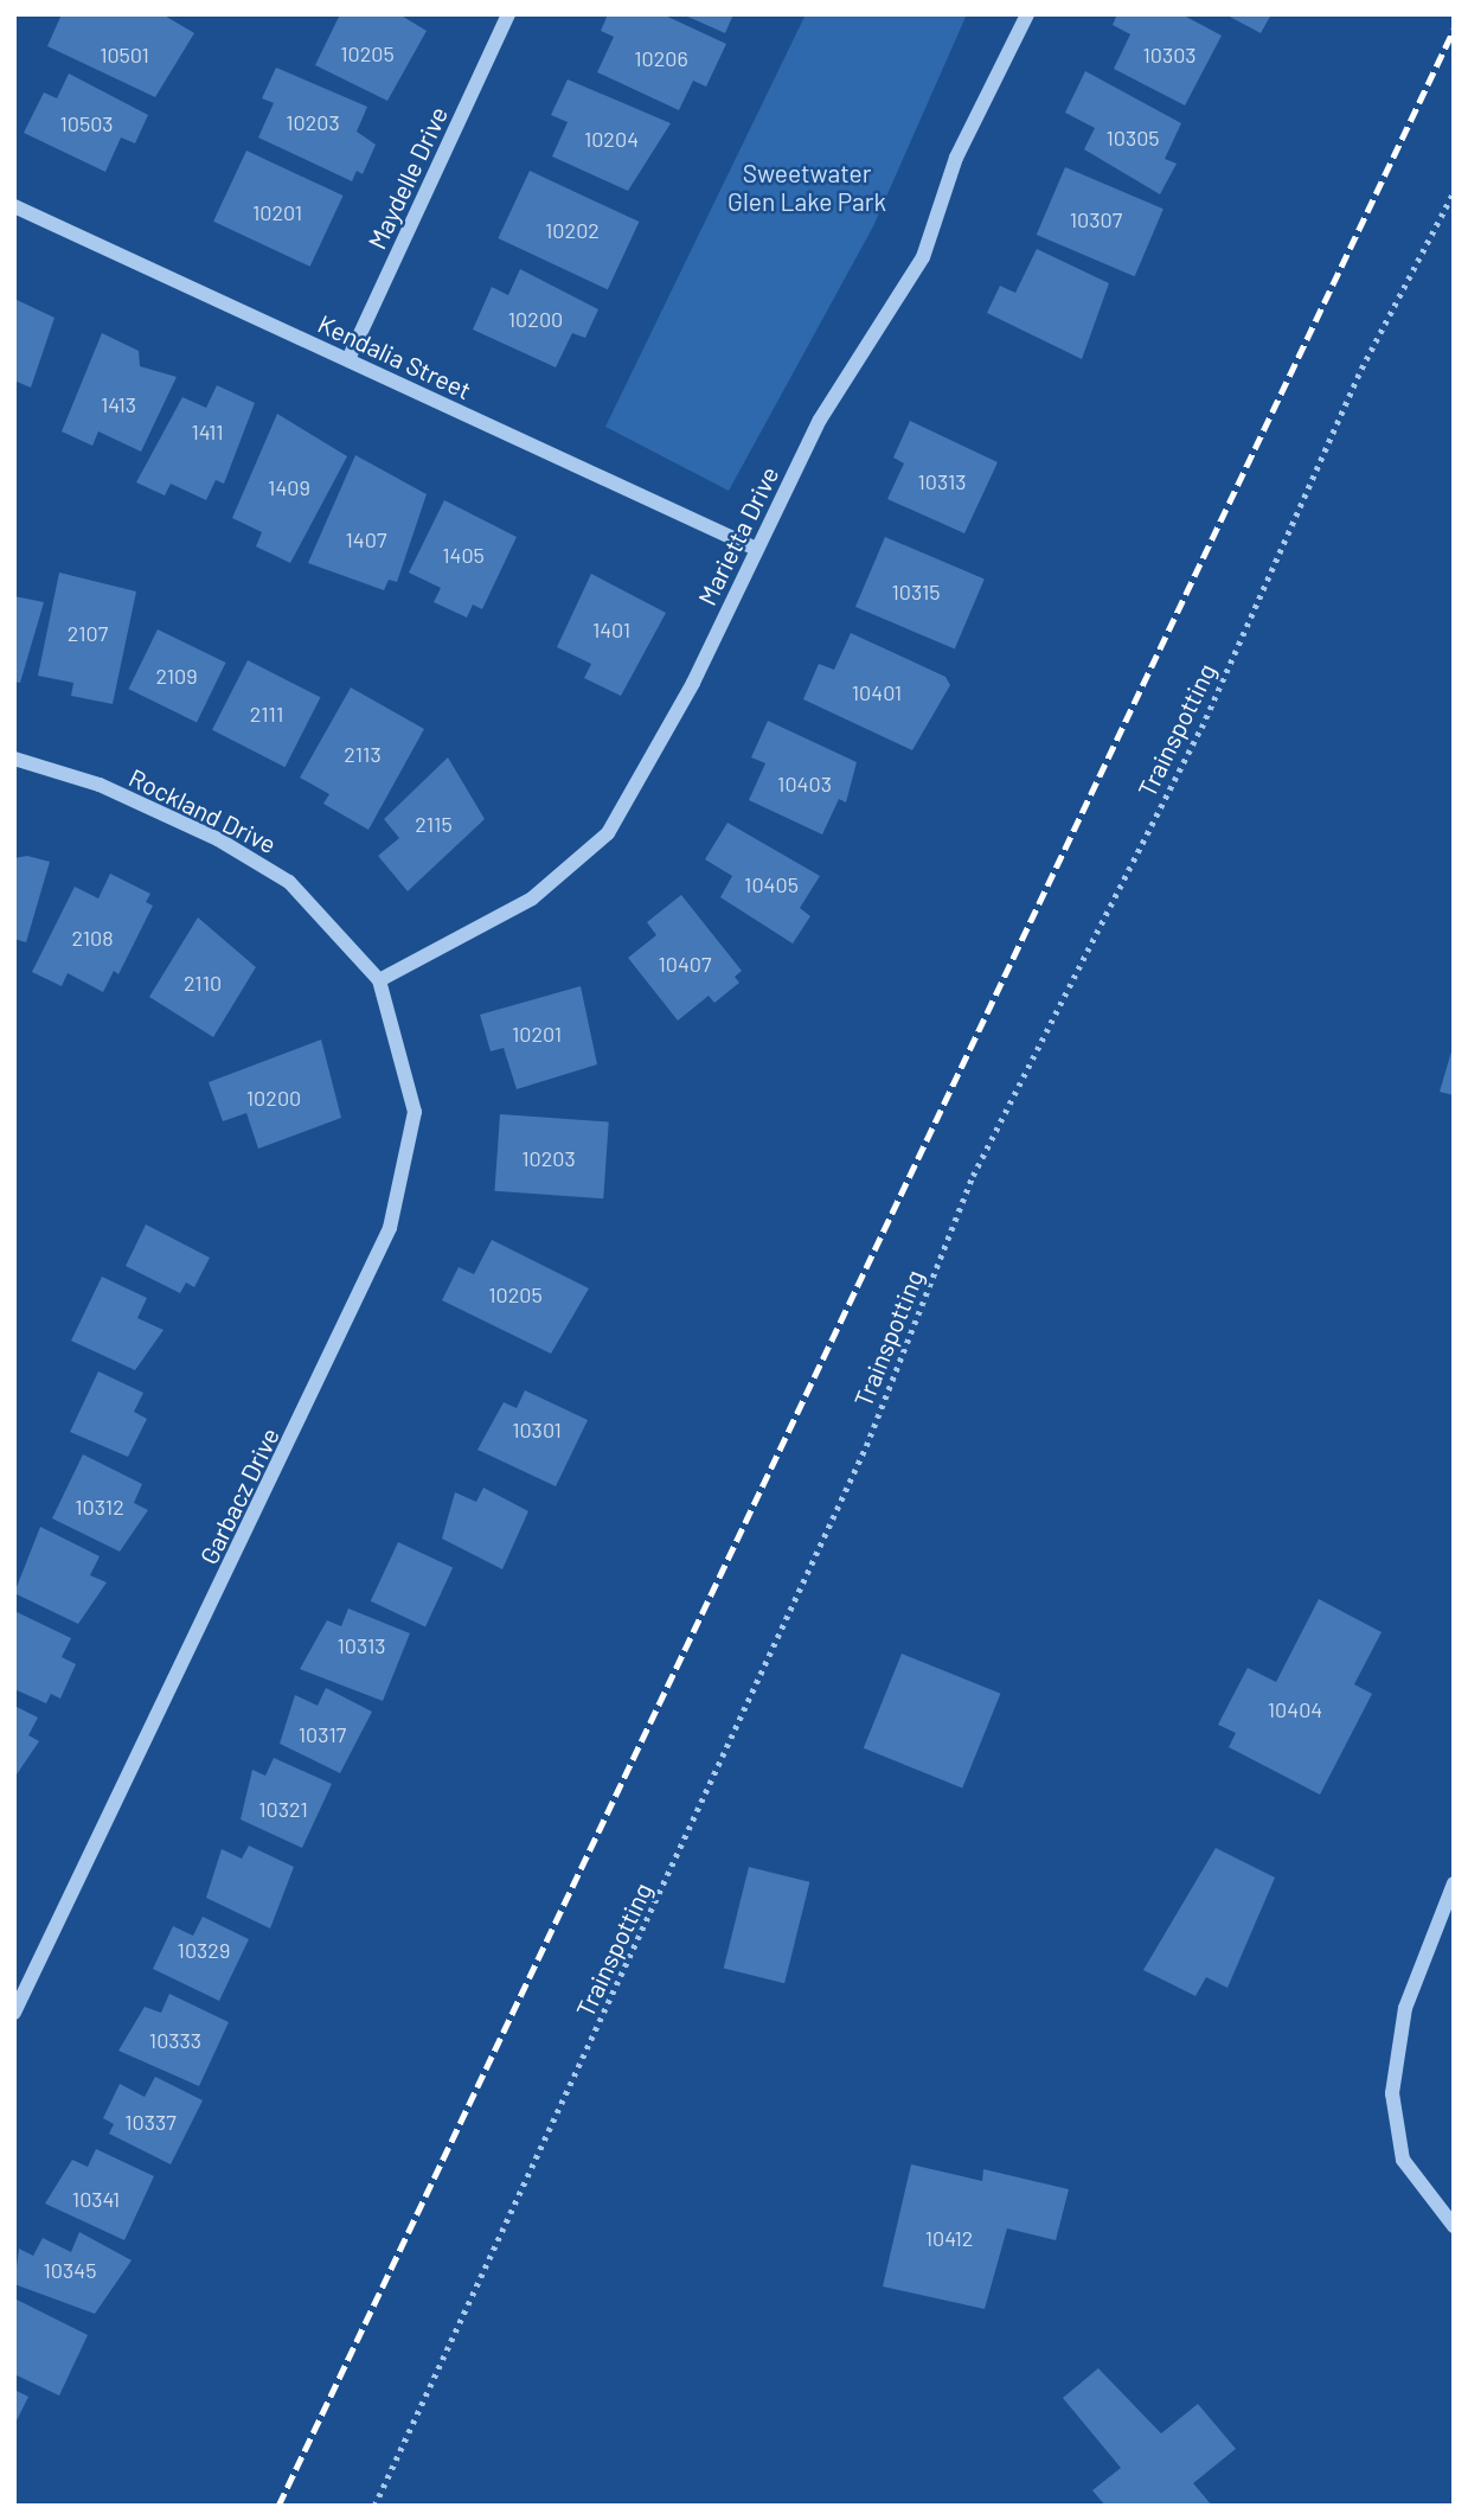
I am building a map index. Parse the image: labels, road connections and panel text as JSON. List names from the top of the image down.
{
  "streets": {
    "street": [
      "Maydelle Drive",
      "Kendalia Street",
      "Marietta Drive",
      "Rockland Drive",
      "Garbacz Drive"
    ],
    "path": ["Trainspotting"]
  },
  "crossings": [
    ["Maydelle Drive", "Kendalia Street"],
    ["Kendalia Street", "Marietta Drive"],
    ["Marietta Drive", "Rockland Drive"],
    ["Marietta Drive", "Garbacz Drive"],
    ["Rockland Drive", "Garbacz Drive"]
  ],
  "parks": ["Sweetwater Glen Lake Park"],
  "house_numbers": [
    "10205",
    "10501",
    "10303",
    "10206",
    "10203",
    "10503",
    "10305",
    "10204",
    "10201",
    "10307",
    "10202",
    "10200",
    "1413",
    "1411",
    "10313",
    "1409",
    "1407",
    "1405",
    "10315",
    "1401",
    "2107",
    "2109",
    "10401",
    "2111",
    "2113",
    "10403",
    "2115",
    "10405",
    "2108",
    "10407",
    "2110",
    "10201",
    "10200",
    "10203",
    "10205",
    "10301",
    "10312",
    "10313",
    "10404",
    "10317",
    "10321",
    "10329",
    "10333",
    "10337",
    "10341",
    "10412",
    "10345"
  ]
}
